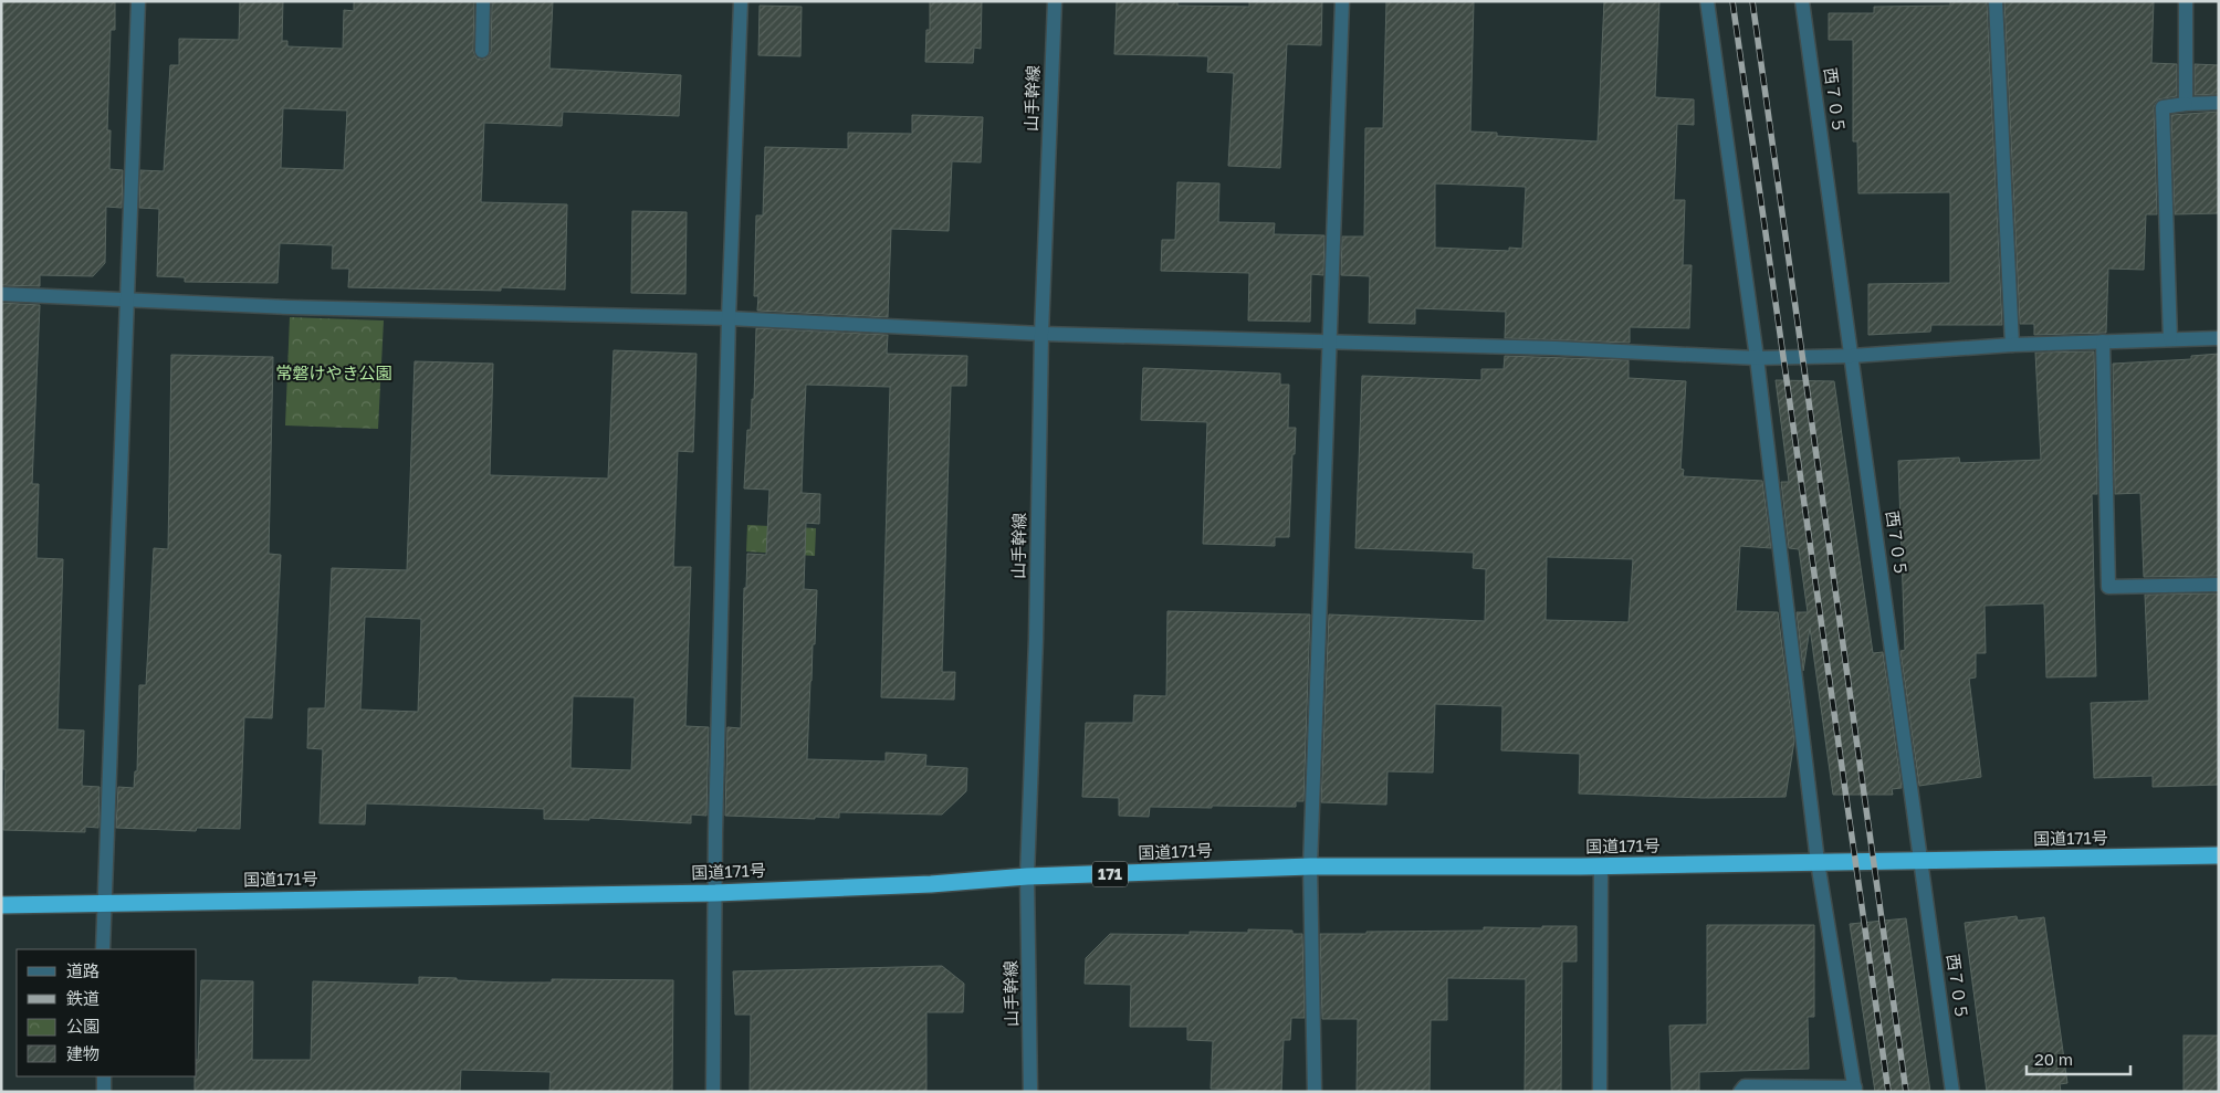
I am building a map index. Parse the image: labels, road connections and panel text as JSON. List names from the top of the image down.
{
  "streets": {
    "highway": ["国道171号", "171"],
    "street": ["山手幹線", "西７０５"]
  },
  "crossings": [
    ["山手幹線", "国道171号"],
    ["西７０５", "国道171号"]
  ],
  "parks": ["常磐けやき公園"],
  "legend": [
    "道路",
    "鉄道",
    "公園",
    "建物"
  ],
  "scale_bar": "20 m"
}
